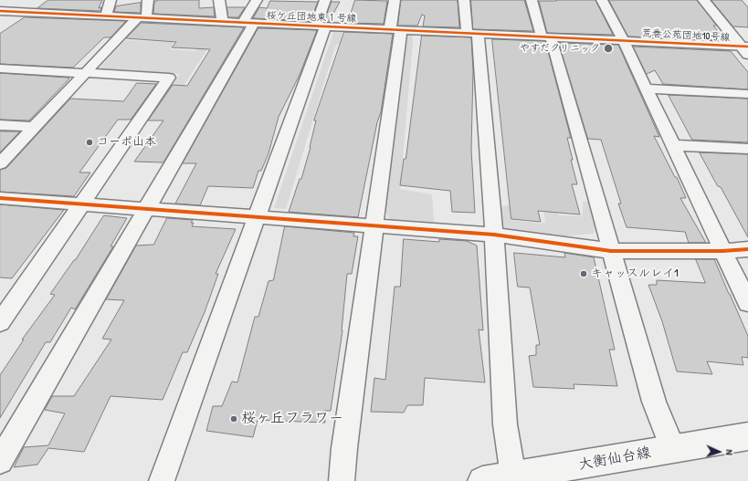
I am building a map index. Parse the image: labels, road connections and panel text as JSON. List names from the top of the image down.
{
  "streets": {
    "main road": ["大衡仙台線"],
    "street": ["桜ケ丘団地東１号線", "荒巻公苑団地10号線"]
  },
  "crossings": [
    ["桜ケ丘団地東１号線", "荒巻公苑団地10号線"]
  ],
  "places": [
    "やすだクリニック",
    "コーポ山本",
    "キャッスルレイ1",
    "桜ヶ丘フラワー"
  ],
  "north": "right"
}
